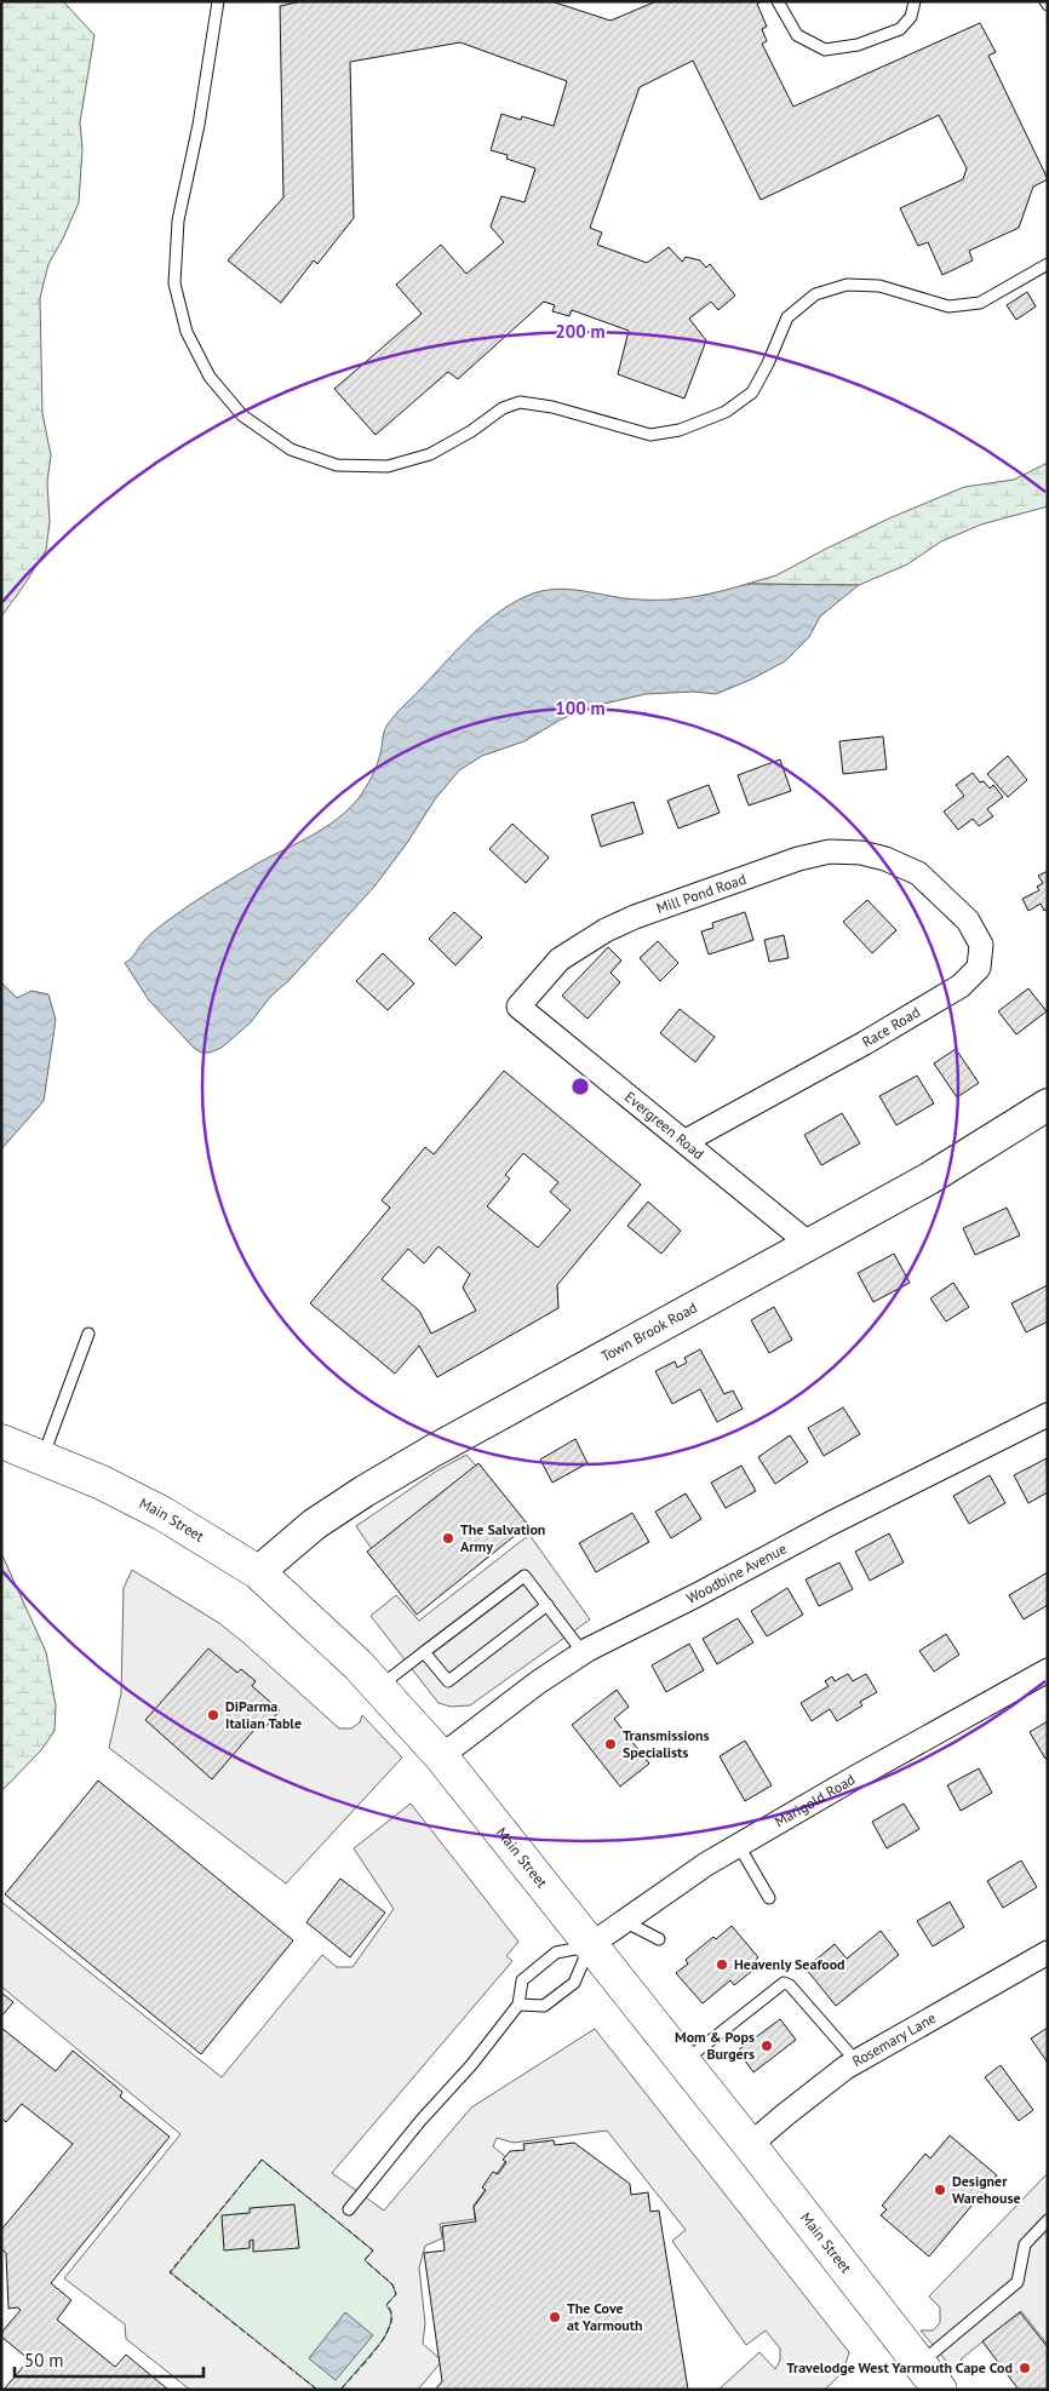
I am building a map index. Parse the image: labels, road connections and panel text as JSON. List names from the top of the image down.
{
  "streets": {
    "main road": ["Town Brook Road", "Main Street"],
    "street": [
      "Mill Pond Road",
      "Race Road",
      "Evergreen Road",
      "Woodbine Avenue",
      "Marigold Road",
      "Rosemary Lane"
    ]
  },
  "crossings": [
    ["Mill Pond Road", "Race Road"],
    ["Mill Pond Road", "Evergreen Road"],
    ["Race Road", "Evergreen Road"],
    ["Evergreen Road", "Town Brook Road"],
    ["Town Brook Road", "Main Street"],
    ["Main Street", "Woodbine Avenue"],
    ["Main Street", "Marigold Road"],
    ["Main Street", "Rosemary Lane"]
  ],
  "places": [
    "The Salvation Army",
    "DiParma Italian Table",
    "Transmissions Specialists",
    "Heavenly Seafood",
    "Mom & Pops Burgers",
    "Designer Warehouse",
    "The Cove at Yarmouth",
    "Travelodge West Yarmouth Cape Cod"
  ],
  "scale_bar": "50 m",
  "rings": ["200 m", "100 m"]
}
